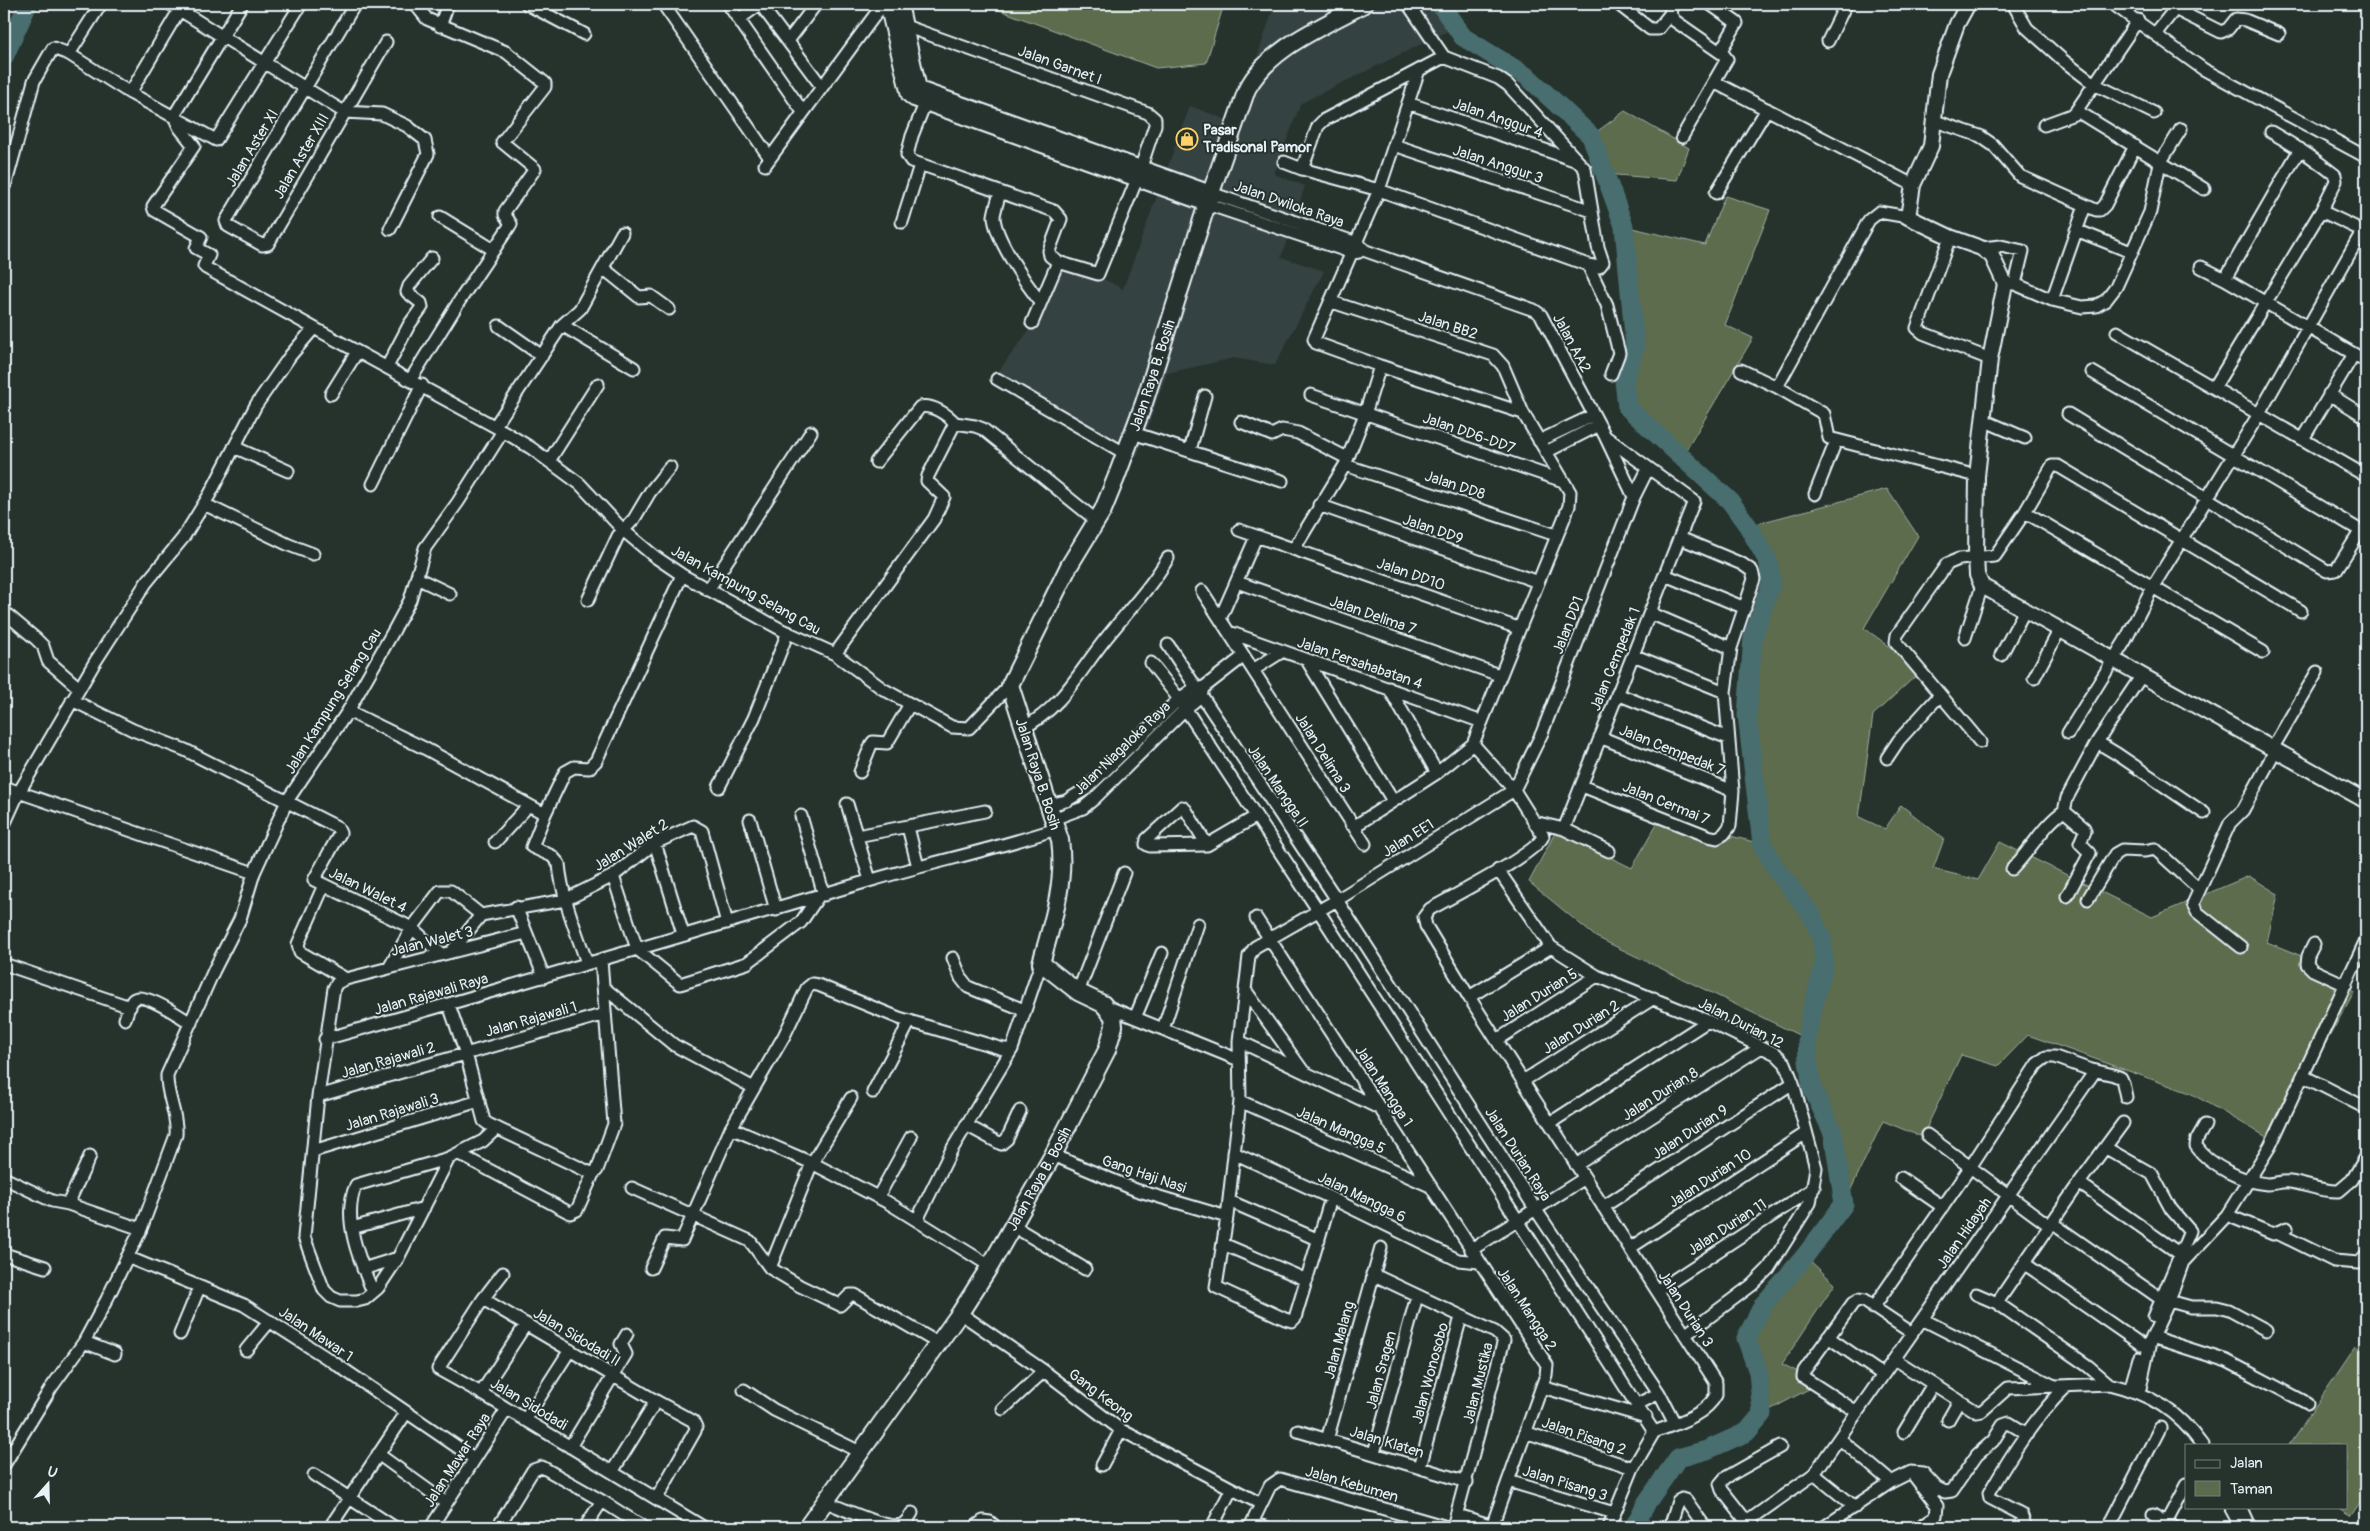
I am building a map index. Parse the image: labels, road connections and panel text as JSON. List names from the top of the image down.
{
  "streets": {
    "main road": ["Jalan Raya B. Bosih"],
    "street": [
      "Jalan Garnet I",
      "Jalan Anggur 4",
      "Jalan Aster XI",
      "Jalan Aster XIII",
      "Jalan Anggur 3",
      "Jalan Dwiloka Raya",
      "Jalan BB2",
      "Jalan AA2",
      "Jalan DD6-DD7",
      "Jalan DD8",
      "Jalan DD9",
      "Jalan DD10",
      "Jalan Kampung Selang Cau",
      "Jalan Delima 7",
      "Jalan DD1",
      "Jalan Cempedak 1",
      "Jalan Persahabatan 4",
      "Jalan Niagaloka Raya",
      "Jalan Cempedak 7",
      "Jalan Delima 3",
      "Jalan Mangga II",
      "Jalan Cermai 7",
      "Jalan EE1",
      "Jalan Walet 2",
      "Jalan Walet 4",
      "Jalan Walet 3",
      "Jalan Rajawali Raya",
      "Jalan Durian 5",
      "Jalan Rajawali 1",
      "Jalan Durian 12",
      "Jalan Durian 2",
      "Jalan Rajawali 2",
      "Jalan Mangga 1",
      "Jalan Durian 8",
      "Jalan Rajawali 3",
      "Jalan Mangga 5",
      "Jalan Durian 9",
      "Jalan Durian Raya",
      "Gang Haji Nasi",
      "Jalan Durian 10",
      "Jalan Mangga 6",
      "Jalan Durian 11",
      "Jalan Hidayah",
      "Jalan Mangga 2",
      "Jalan Durian 3",
      "Jalan Mawar 1",
      "Jalan Sidodadi II",
      "Jalan Malang",
      "Jalan Sragen",
      "Jalan Wonosobo",
      "Jalan Mustika",
      "Gang Keong",
      "Jalan Sidodadi",
      "Jalan Pisang 2",
      "Jalan Klaten",
      "Jalan Mawar Raya",
      "Jalan Pisang 3",
      "Jalan Kebumen"
    ]
  },
  "crossings": [
    ["Jalan Aster XI", "Jalan Aster XIII"],
    ["Jalan Dwiloka Raya", "Jalan AA2"],
    ["Jalan Dwiloka Raya", "Jalan Raya B. Bosih"],
    ["Jalan BB2", "Jalan DD6-DD7"],
    ["Jalan BB2", "Jalan DD8"],
    ["Jalan BB2", "Jalan DD9"],
    ["Jalan BB2", "Jalan DD10"],
    ["Jalan BB2", "Jalan Delima 7"],
    ["Jalan BB2", "Jalan Persahabatan 4"],
    ["Jalan AA2", "Jalan DD1"],
    ["Jalan Raya B. Bosih", "Jalan Kampung Selang Cau"],
    ["Jalan Raya B. Bosih", "Jalan Niagaloka Raya"],
    ["Jalan Raya B. Bosih", "Gang Haji Nasi"],
    ["Jalan Raya B. Bosih", "Gang Keong"],
    ["Jalan Kampung Selang Cau", "Jalan Walet 4"],
    ["Jalan Kampung Selang Cau", "Jalan Mawar 1"],
    ["Jalan DD1", "Jalan Cempedak 1"],
    ["Jalan DD1", "Jalan EE1"],
    ["Jalan Cempedak 1", "Jalan Cempedak 7"],
    ["Jalan Cempedak 1", "Jalan Cermai 7"],
    ["Jalan Persahabatan 4", "Jalan Delima 3"],
    ["Jalan Niagaloka Raya", "Jalan Delima 3"],
    ["Jalan Niagaloka Raya", "Jalan Mangga II"],
    ["Jalan Niagaloka Raya", "Jalan Rajawali Raya"],
    ["Jalan Cempedak 7", "Jalan Cermai 7"],
    ["Jalan Mangga II", "Jalan EE1"],
    ["Jalan Mangga II", "Jalan Durian Raya"],
    ["Jalan EE1", "Jalan Mangga 1"],
    ["Jalan EE1", "Jalan Mangga 5"],
    ["Jalan EE1", "Jalan Durian Raya"],
    ["Jalan EE1", "Gang Haji Nasi"],
    ["Jalan EE1", "Jalan Mangga 6"],
    ["Jalan Walet 2", "Jalan Rajawali Raya"],
    ["Jalan Walet 4", "Jalan Walet 3"],
    ["Jalan Durian 5", "Jalan Durian 12"],
    ["Jalan Durian 5", "Jalan Durian 3"],
    ["Jalan Rajawali 1", "Jalan Rajawali 2"],
    ["Jalan Durian 12", "Jalan Durian 2"],
    ["Jalan Durian 12", "Jalan Durian 8"],
    ["Jalan Durian 12", "Jalan Durian 9"],
    ["Jalan Durian 12", "Jalan Durian 10"],
    ["Jalan Durian 12", "Jalan Durian 11"],
    ["Jalan Durian 12", "Jalan Durian 3"],
    ["Jalan Durian 2", "Jalan Durian 3"],
    ["Jalan Mangga 1", "Jalan Mangga 5"],
    ["Jalan Mangga 1", "Jalan Mangga 2"],
    ["Jalan Durian 8", "Jalan Durian 3"],
    ["Jalan Durian 9", "Jalan Durian 3"],
    ["Jalan Durian Raya", "Jalan Durian 3"],
    ["Jalan Durian 10", "Jalan Durian 3"],
    ["Jalan Mangga 6", "Jalan Mangga 2"],
    ["Jalan Durian 11", "Jalan Durian 3"],
    ["Jalan Mangga 2", "Jalan Pisang 2"],
    ["Jalan Mangga 2", "Jalan Pisang 3"],
    ["Jalan Mawar 1", "Jalan Mawar Raya"],
    ["Jalan Sidodadi II", "Jalan Sidodadi"],
    ["Jalan Malang", "Jalan Klaten"],
    ["Jalan Sragen", "Jalan Klaten"],
    ["Jalan Wonosobo", "Jalan Mustika"],
    ["Jalan Wonosobo", "Jalan Klaten"],
    ["Jalan Mustika", "Jalan Klaten"],
    ["Gang Keong", "Jalan Kebumen"],
    ["Jalan Sidodadi", "Jalan Mawar Raya"]
  ],
  "places": {
    "shop": ["Pasar Tradisonal Pamor"]
  },
  "legend": ["Jalan", "Taman"],
  "north": "top"
}
